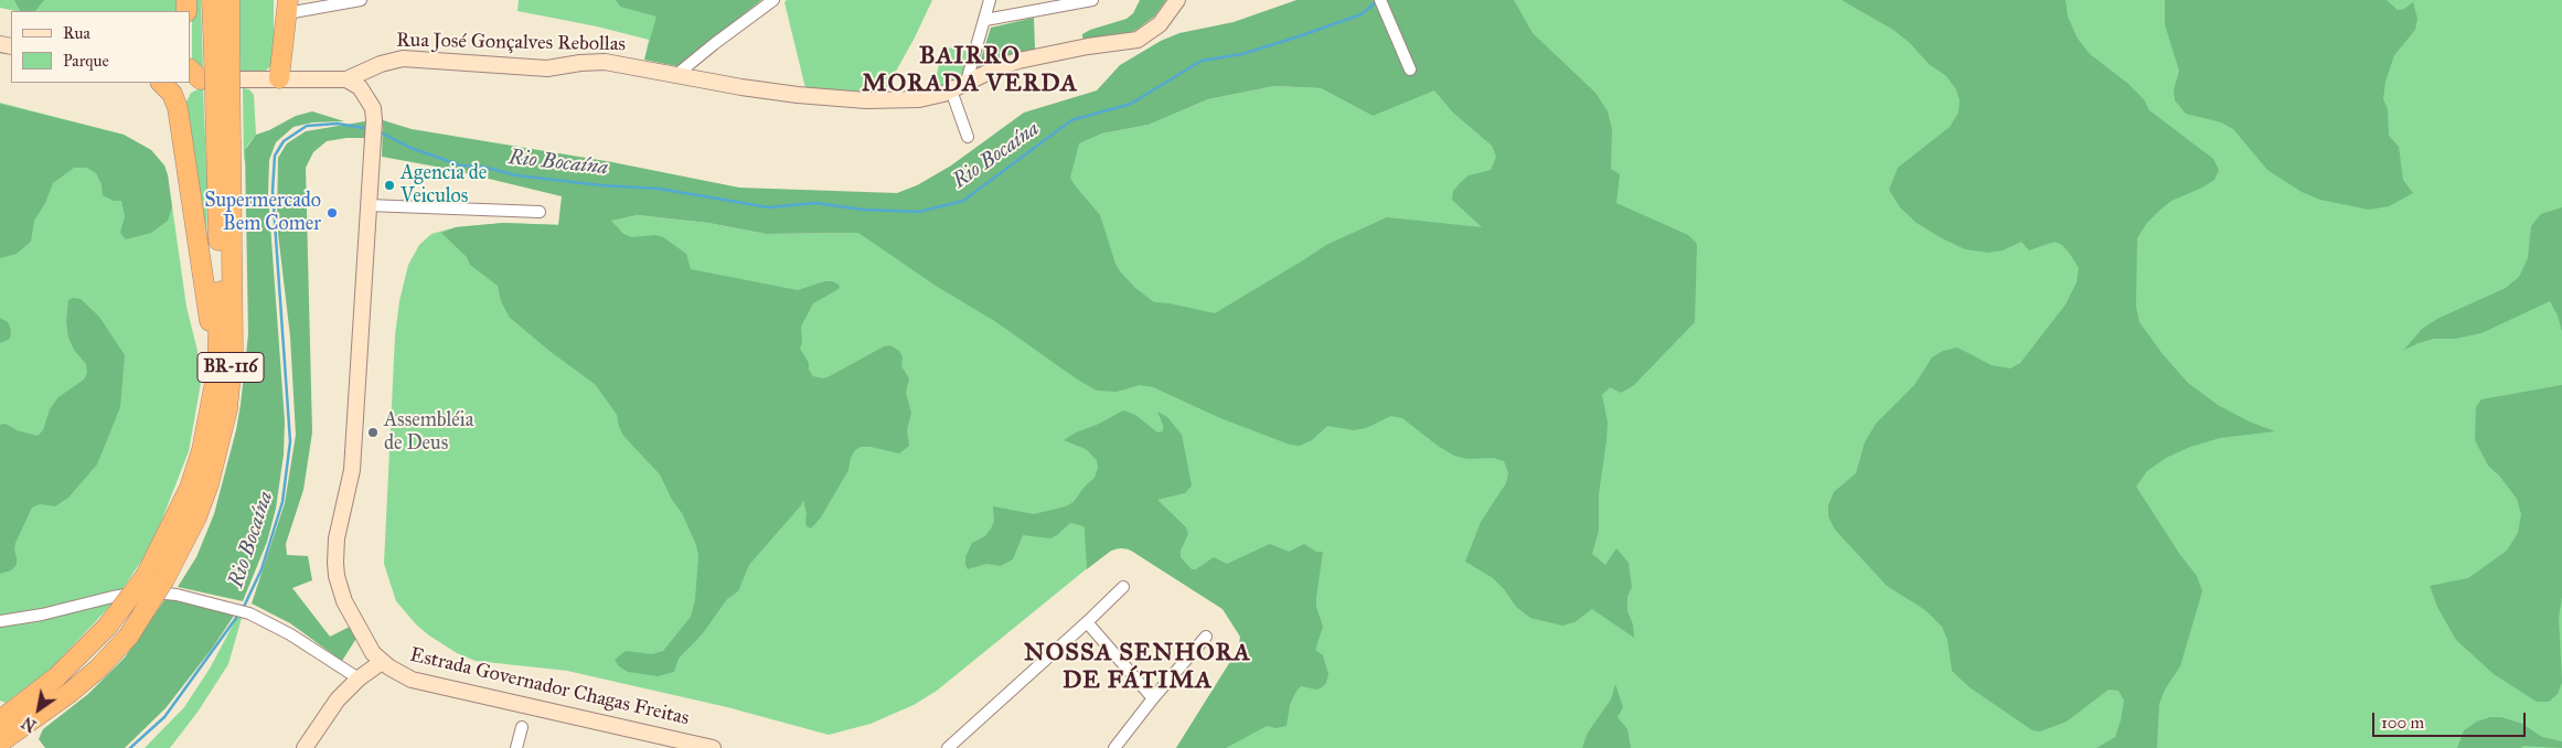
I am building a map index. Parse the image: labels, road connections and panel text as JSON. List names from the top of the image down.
{
  "streets": {
    "highway": ["BR-116"],
    "main road": ["Rua José Gonçalves Rebollas", "Estrada Governador Chagas Freitas"]
  },
  "crossings": [
    ["Rua José Gonçalves Rebollas", "Estrada Governador Chagas Freitas"]
  ],
  "districts": ["BAIRRO MORADA VERDA", "NOSSA SENHORA DE FÁTIMA"],
  "water": ["Rio Bocaína"],
  "places": ["Agencia de Veiculos", "Supermercado Bem Comer", "Assembléia de Deus"],
  "legend": ["Rua", "Parque"],
  "scale_bar": "100 m",
  "north": "bottom left"
}
